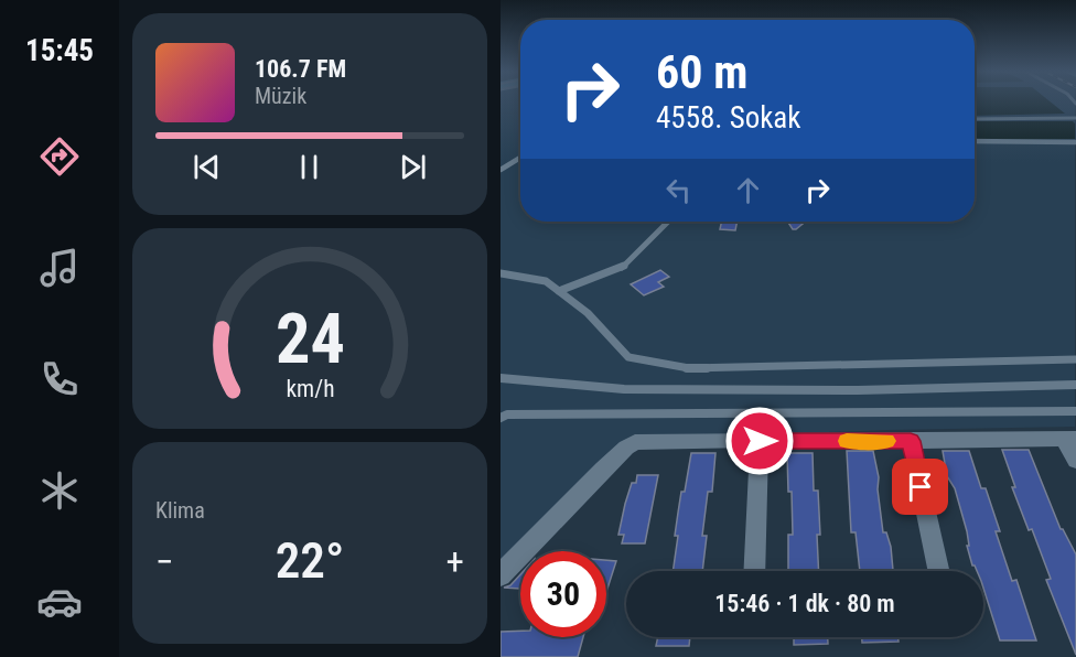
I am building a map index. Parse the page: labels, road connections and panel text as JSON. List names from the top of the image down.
{
  "page": {
    "tabs": "15:45",
    "turn": ["60 m", "4558. Sokak"],
    "song": ["106.7 FM", "Müzik"],
    "tile": "Klima",
    "heat": ["−", "22°", "+"],
    "limit": "30",
    "trip": "15:46 · 1 dk · 80 m",
    "gauge": ["24", "km/h"]
  }
}
